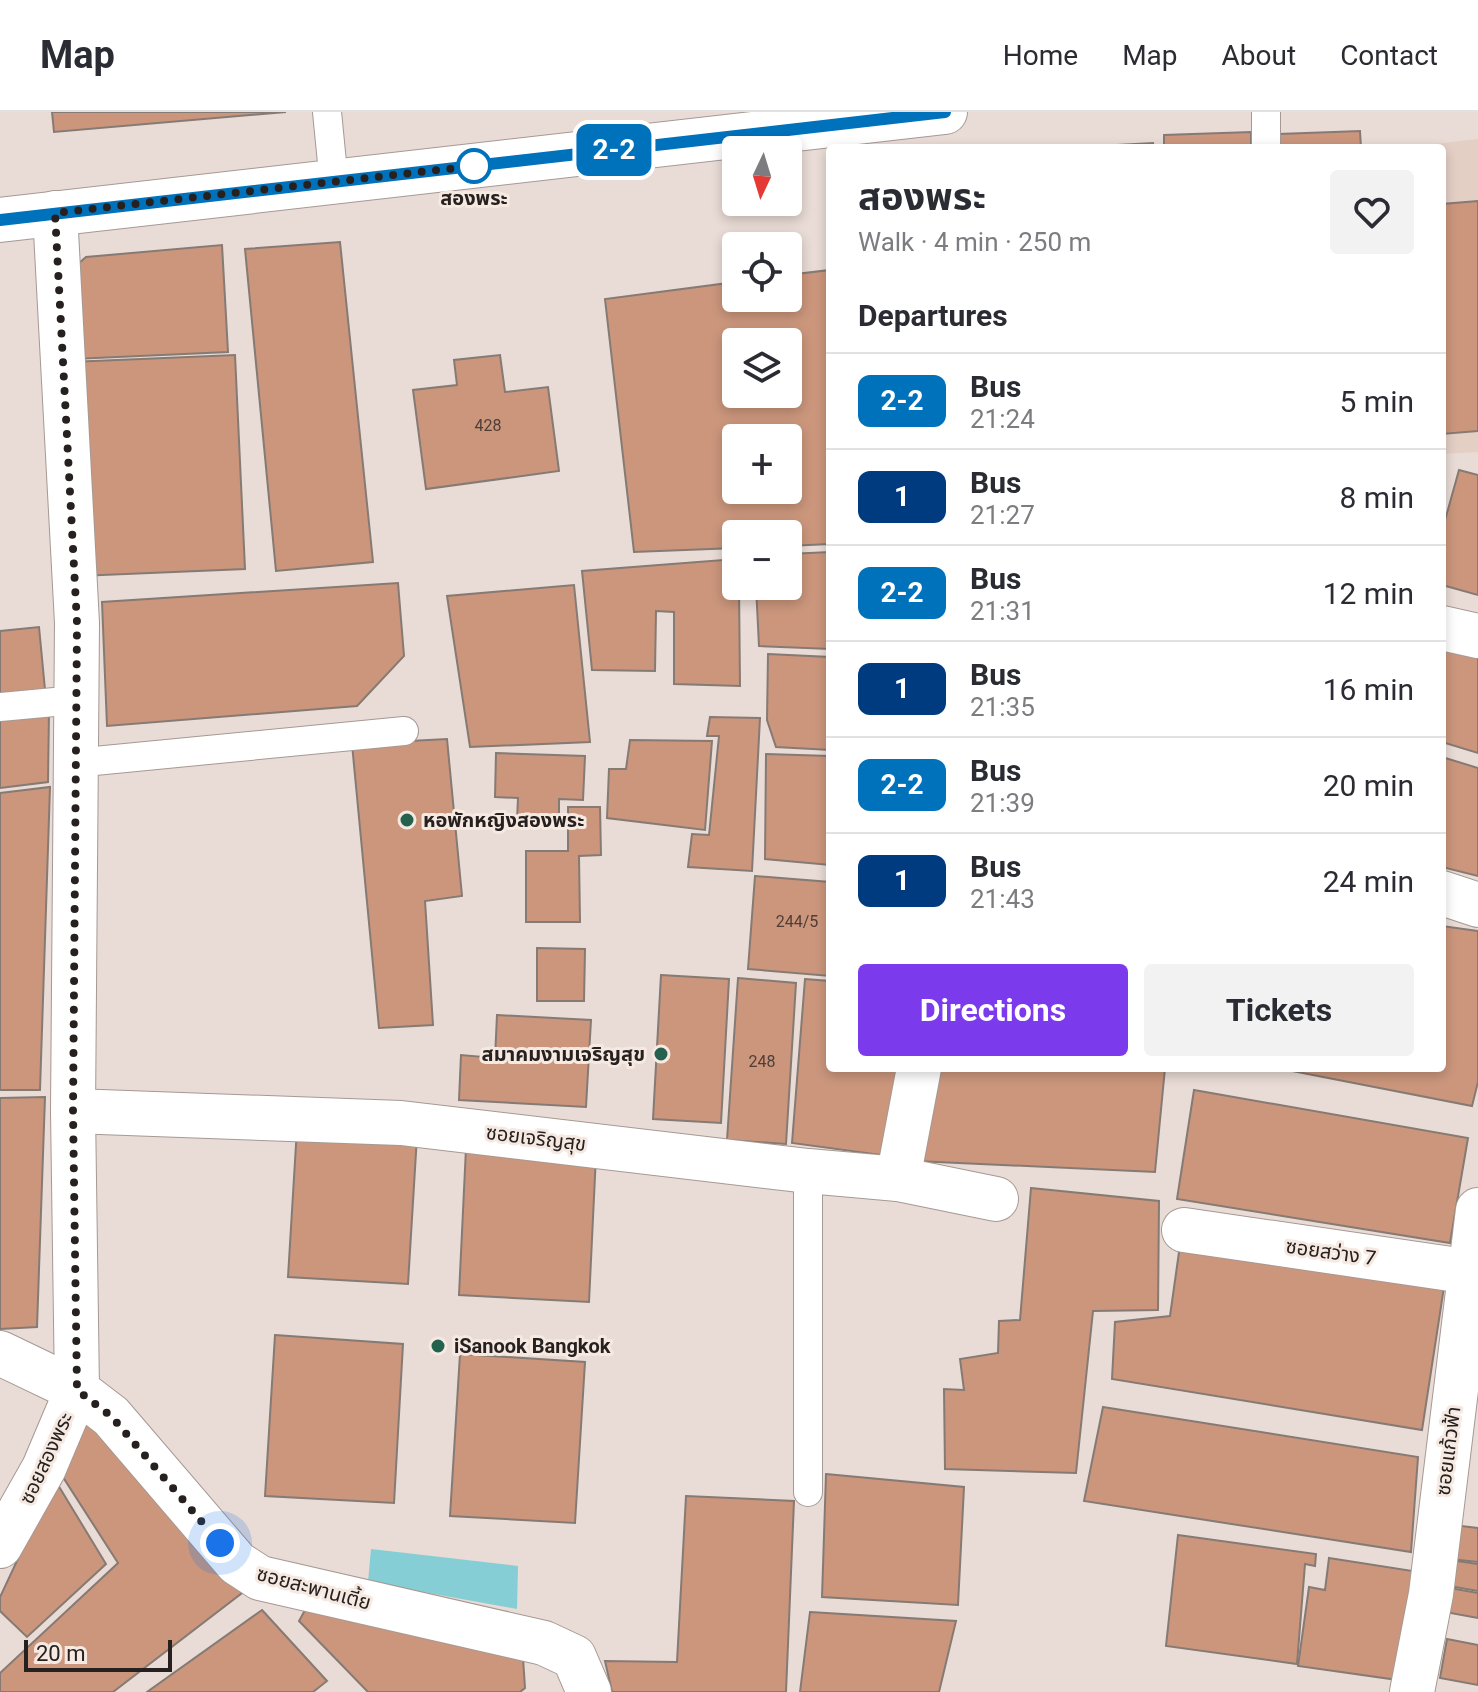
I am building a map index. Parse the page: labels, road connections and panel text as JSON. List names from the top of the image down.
{
  "streets": {
    "street": [
      "ซอยเจริญสุข",
      "ซอยสว่าง 7",
      "ซอยแก้วฟ้า",
      "ซอยสองพระ",
      "ซอยสะพานเตี้ย"
    ]
  },
  "crossings": [
    ["ซอยเจริญสุข", "ซอยสองพระ"],
    ["ซอยสว่าง 7", "ซอยแก้วฟ้า"],
    ["ซอยสองพระ", "ซอยสะพานเตี้ย"]
  ],
  "places": [
    "สองพระ",
    "หอพักหญิงสองพระ",
    "สมาคมงามเจริญสุข",
    "iSanook Bangkok"
  ],
  "lines": ["bus line 2-2"],
  "house_numbers": ["428", "244/5", "248"],
  "scale_bar": "20 m",
  "north": "bottom",
  "page": {
    "header": "Map",
    "nav": [
      "Home",
      "Map",
      "About",
      "Contact"
    ],
    "on_map": "2-2",
    "map_buttons": ["+", "−"],
    "heading": [
      ["สองพระ", "Walk · 4 min · 250 m"],
      "Departures"
    ],
    "list": [
      {
        "mark": "2-2",
        "name": "Bus",
        "note": "21:24",
        "value": "5 min"
      },
      {
        "mark": "1",
        "name": "Bus",
        "note": "21:27",
        "value": "8 min"
      },
      {
        "mark": "2-2",
        "name": "Bus",
        "note": "21:31",
        "value": "12 min"
      },
      {
        "mark": "1",
        "name": "Bus",
        "note": "21:35",
        "value": "16 min"
      },
      {
        "mark": "2-2",
        "name": "Bus",
        "note": "21:39",
        "value": "20 min"
      },
      {
        "mark": "1",
        "name": "Bus",
        "note": "21:43",
        "value": "24 min"
      }
    ],
    "buttons": ["Directions", "Tickets"],
    "scale": "20 m"
  }
}
